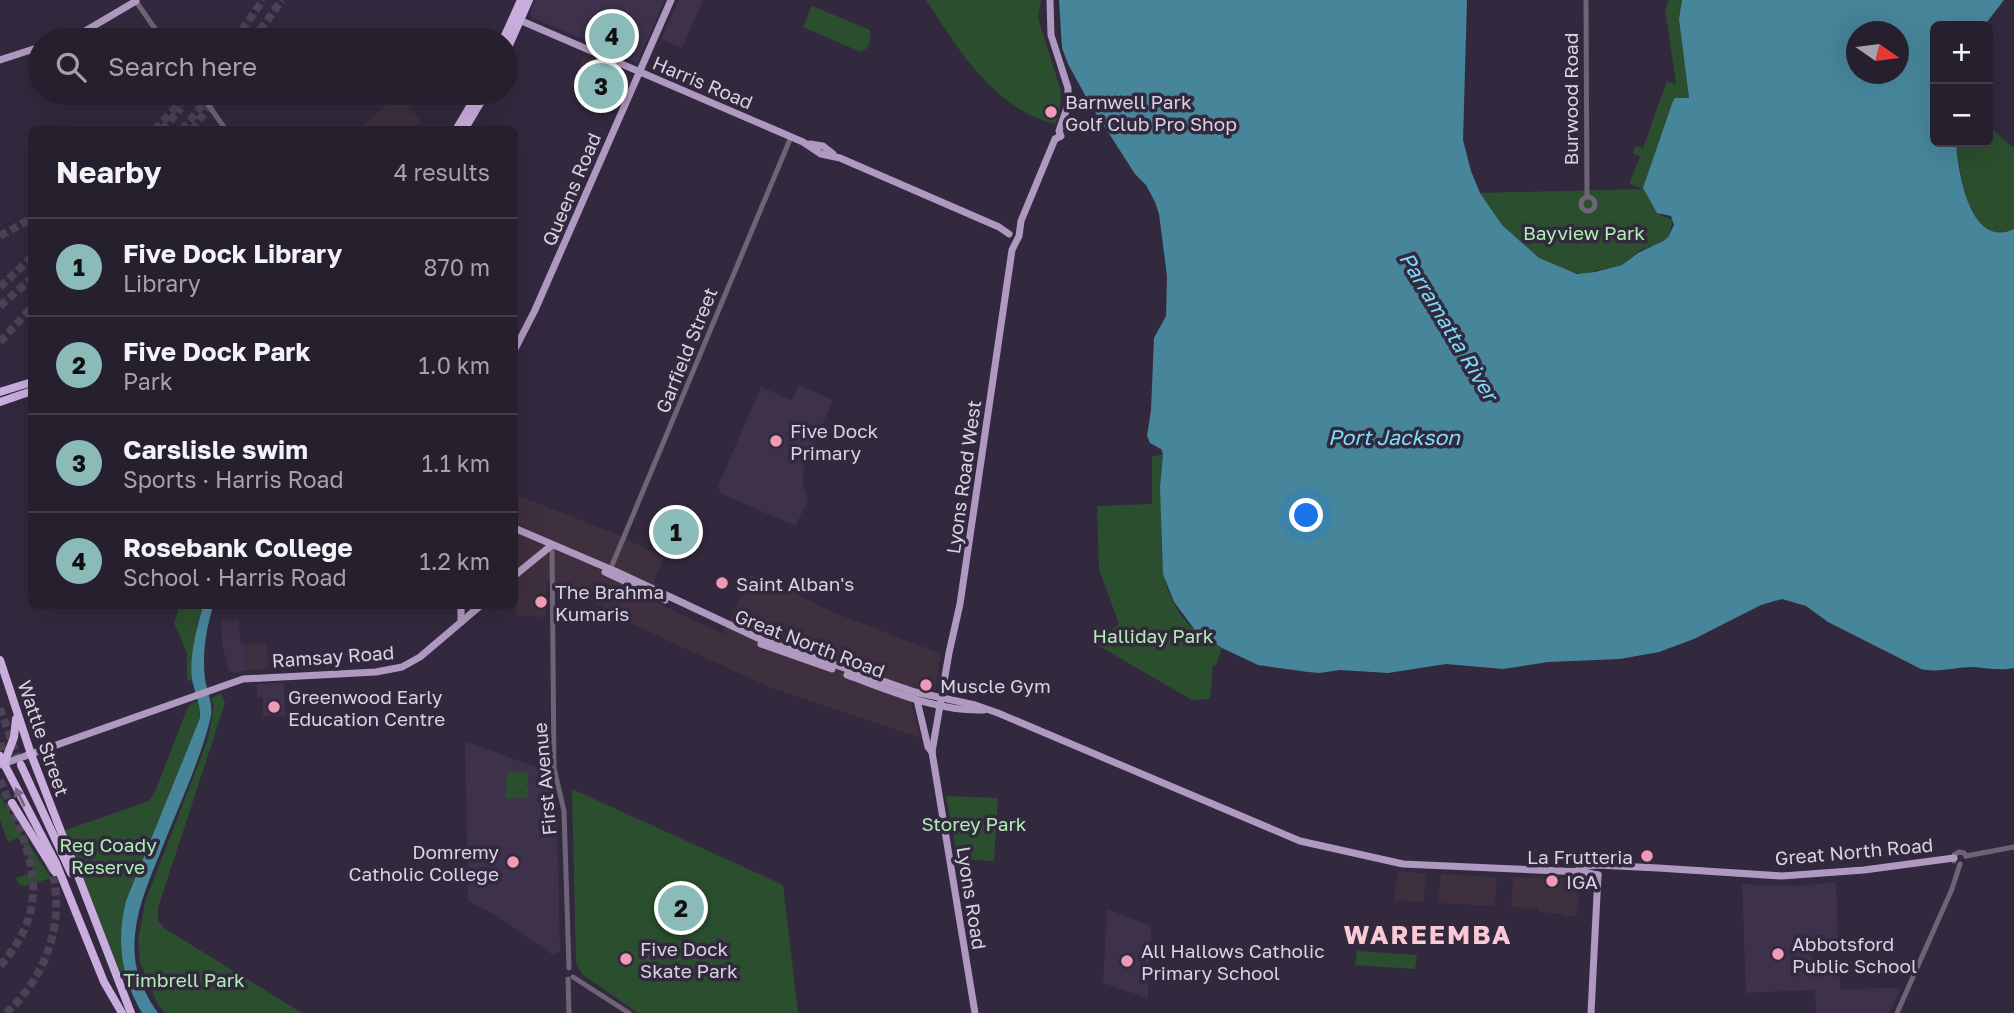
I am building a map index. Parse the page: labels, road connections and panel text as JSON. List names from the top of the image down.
{
  "streets": {
    "highway": ["Wattle Street"],
    "main road": [
      "Harris Road",
      "Queens Road",
      "Lyons Road West",
      "Great North Road",
      "Ramsay Road",
      "Lyons Road"
    ],
    "street": ["Burwood Road", "Garfield Street", "First Avenue"]
  },
  "crossings": [
    ["Harris Road", "Queens Road"],
    ["Harris Road", "Garfield Street"],
    ["Harris Road", "Lyons Road West"],
    ["Garfield Street", "Great North Road"],
    ["Lyons Road West", "Great North Road"],
    ["Lyons Road West", "Lyons Road"],
    ["Great North Road", "First Avenue"],
    ["Great North Road", "Lyons Road"],
    ["Ramsay Road", "Wattle Street"]
  ],
  "districts": ["WAREEMBA"],
  "water": ["Parramatta River", "Port Jackson"],
  "parks": [
    "Bayview Park",
    "Halliday Park",
    "Storey Park",
    "Reg Coady Reserve",
    "Timbrell Park"
  ],
  "places": [
    "Barnwell Park Golf Club Pro Shop",
    "Five Dock Primary",
    "Saint Alban's",
    "The Brahma Kumaris",
    "Muscle Gym",
    "Greenwood Early Education Centre",
    "La Frutteria",
    "Domremy Catholic College",
    "IGA",
    "Abbotsford Public School",
    "Five Dock Skate Park",
    "All Hallows Catholic Primary School"
  ],
  "north": "right",
  "page": {
    "pins": [
      "4",
      "3",
      "1",
      "2"
    ],
    "map_buttons": ["+", "−"],
    "search": "Search here",
    "heading": ["Nearby", "4 results"],
    "list": [
      {
        "mark": "1",
        "name": "Five Dock Library",
        "note": "Library",
        "value": "870 m"
      },
      {
        "mark": "2",
        "name": "Five Dock Park",
        "note": "Park",
        "value": "1.0 km"
      },
      {
        "mark": "3",
        "name": "Carslisle swim",
        "note": "Sports · Harris Road",
        "value": "1.1 km"
      },
      {
        "mark": "4",
        "name": "Rosebank College",
        "note": "School · Harris Road",
        "value": "1.2 km"
      }
    ]
  }
}
